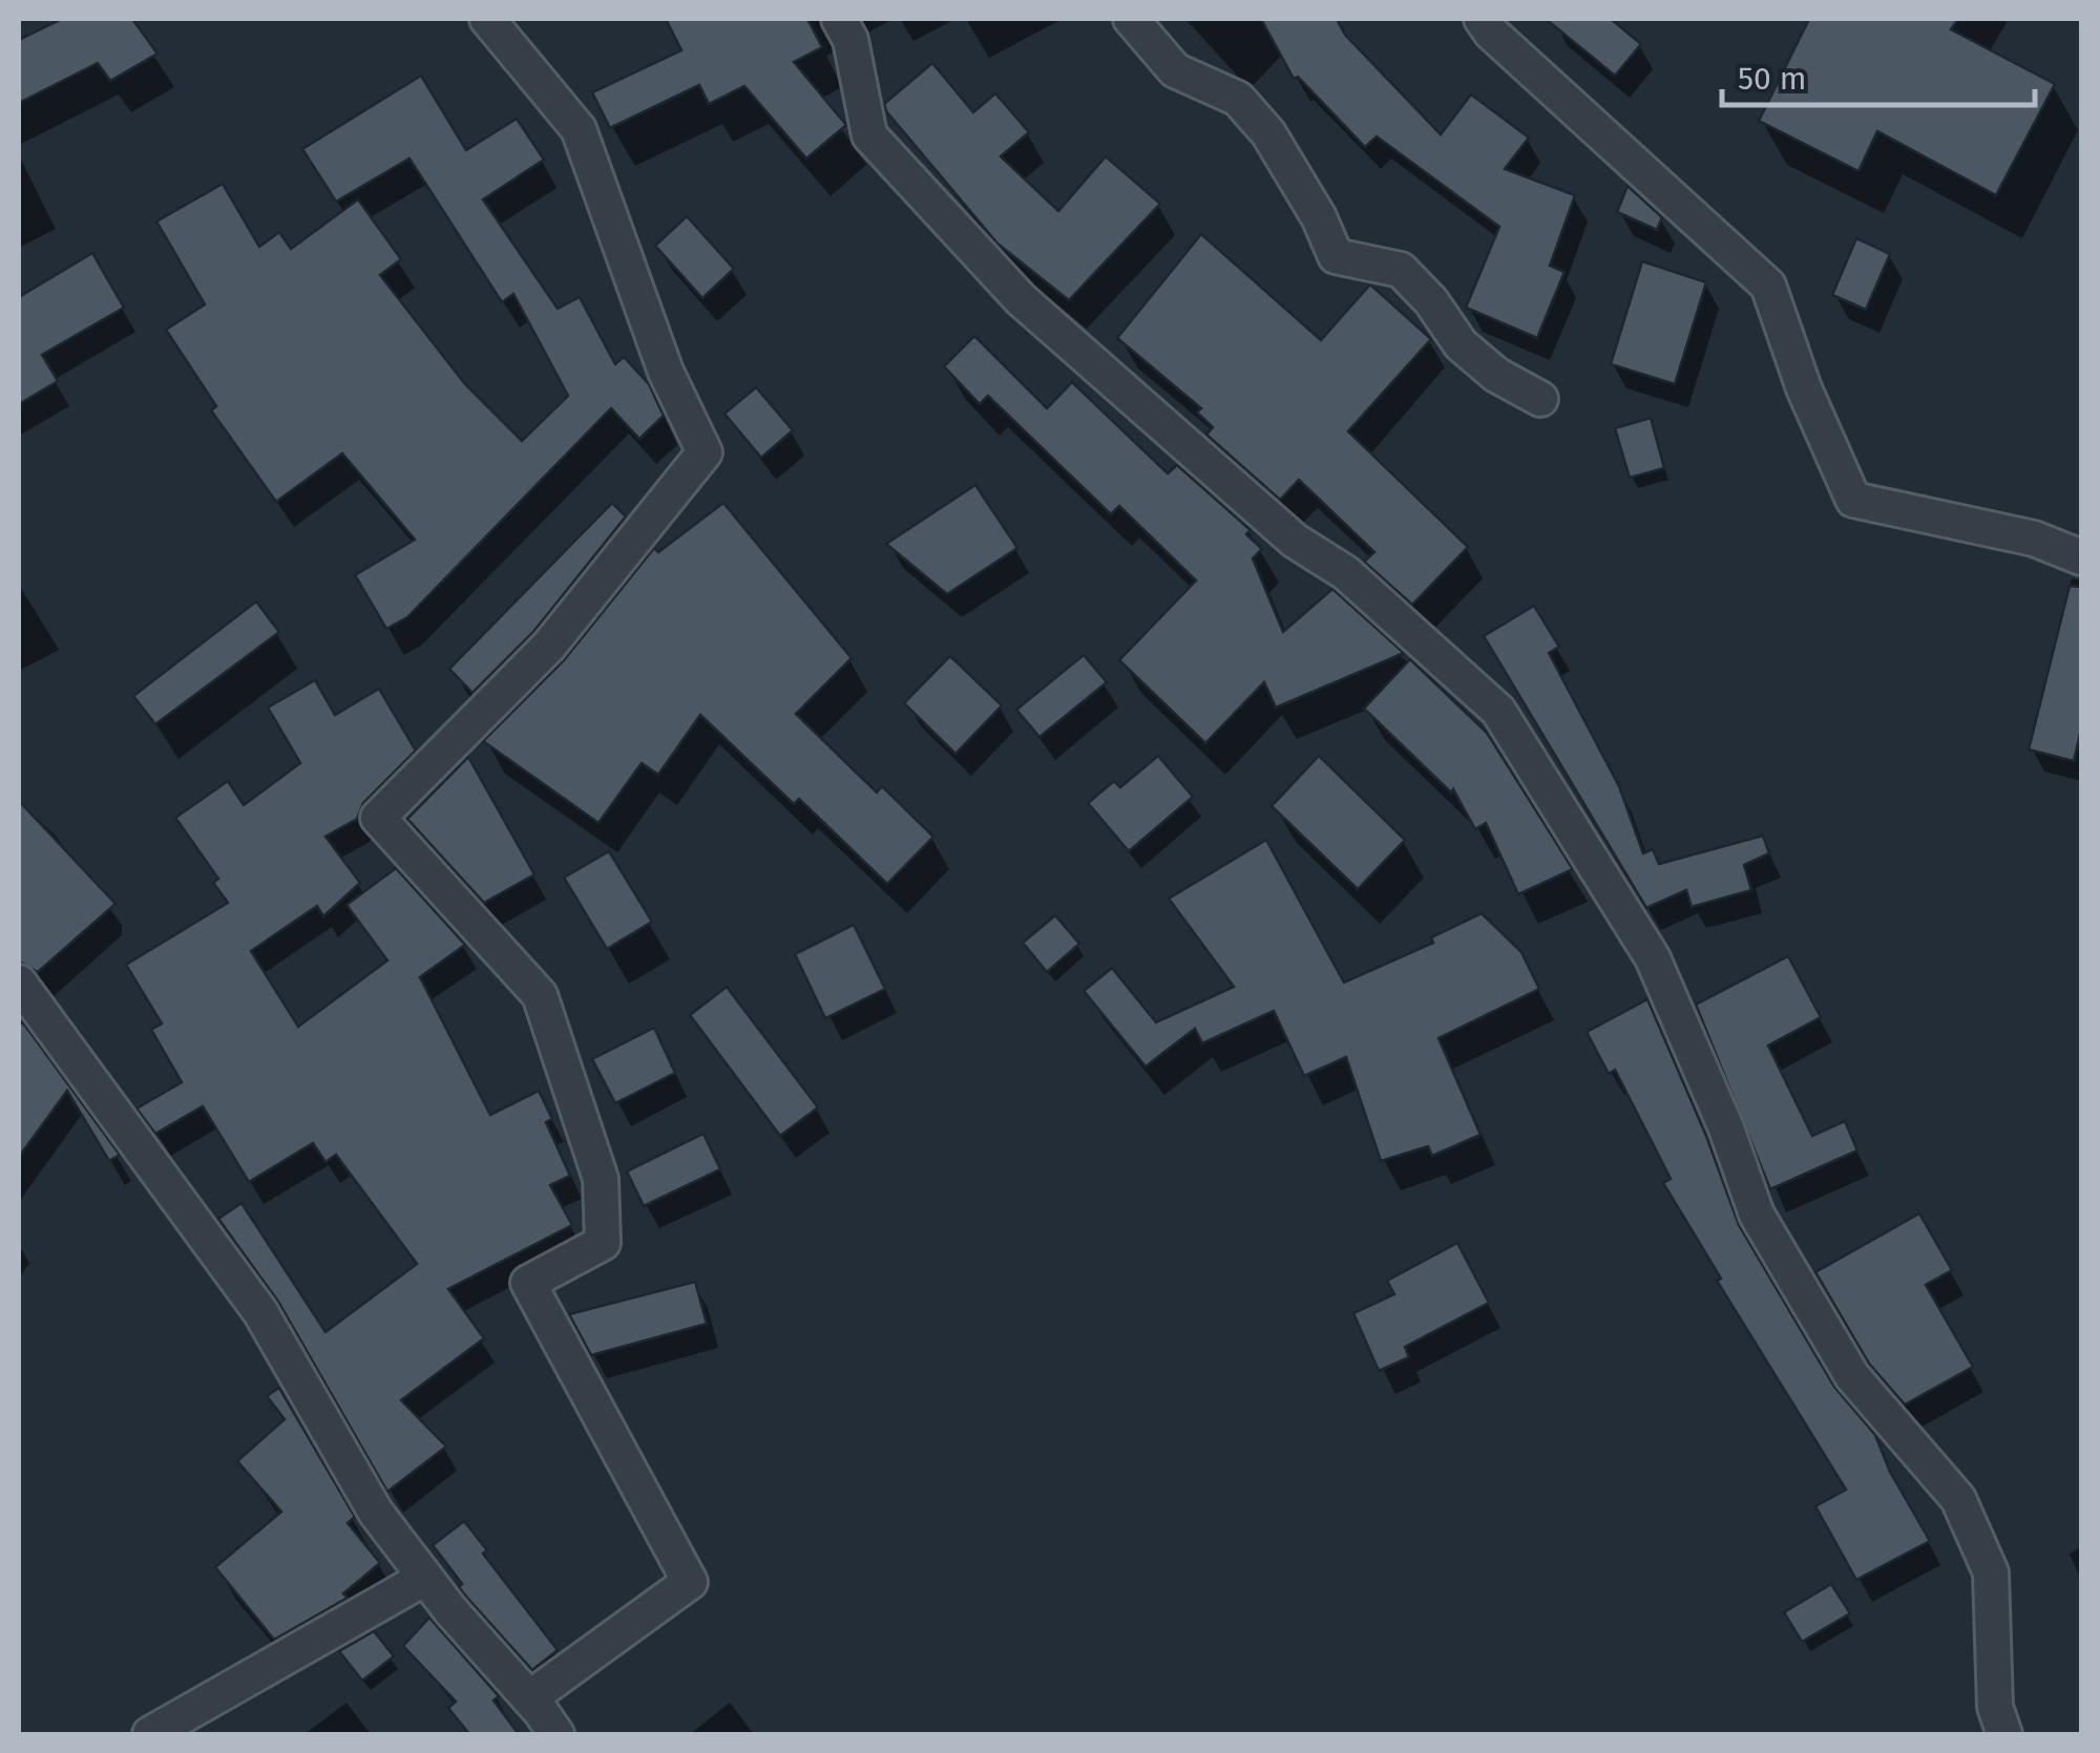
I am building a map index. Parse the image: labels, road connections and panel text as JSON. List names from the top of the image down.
{
  "scale_bar": "50 m"
}
